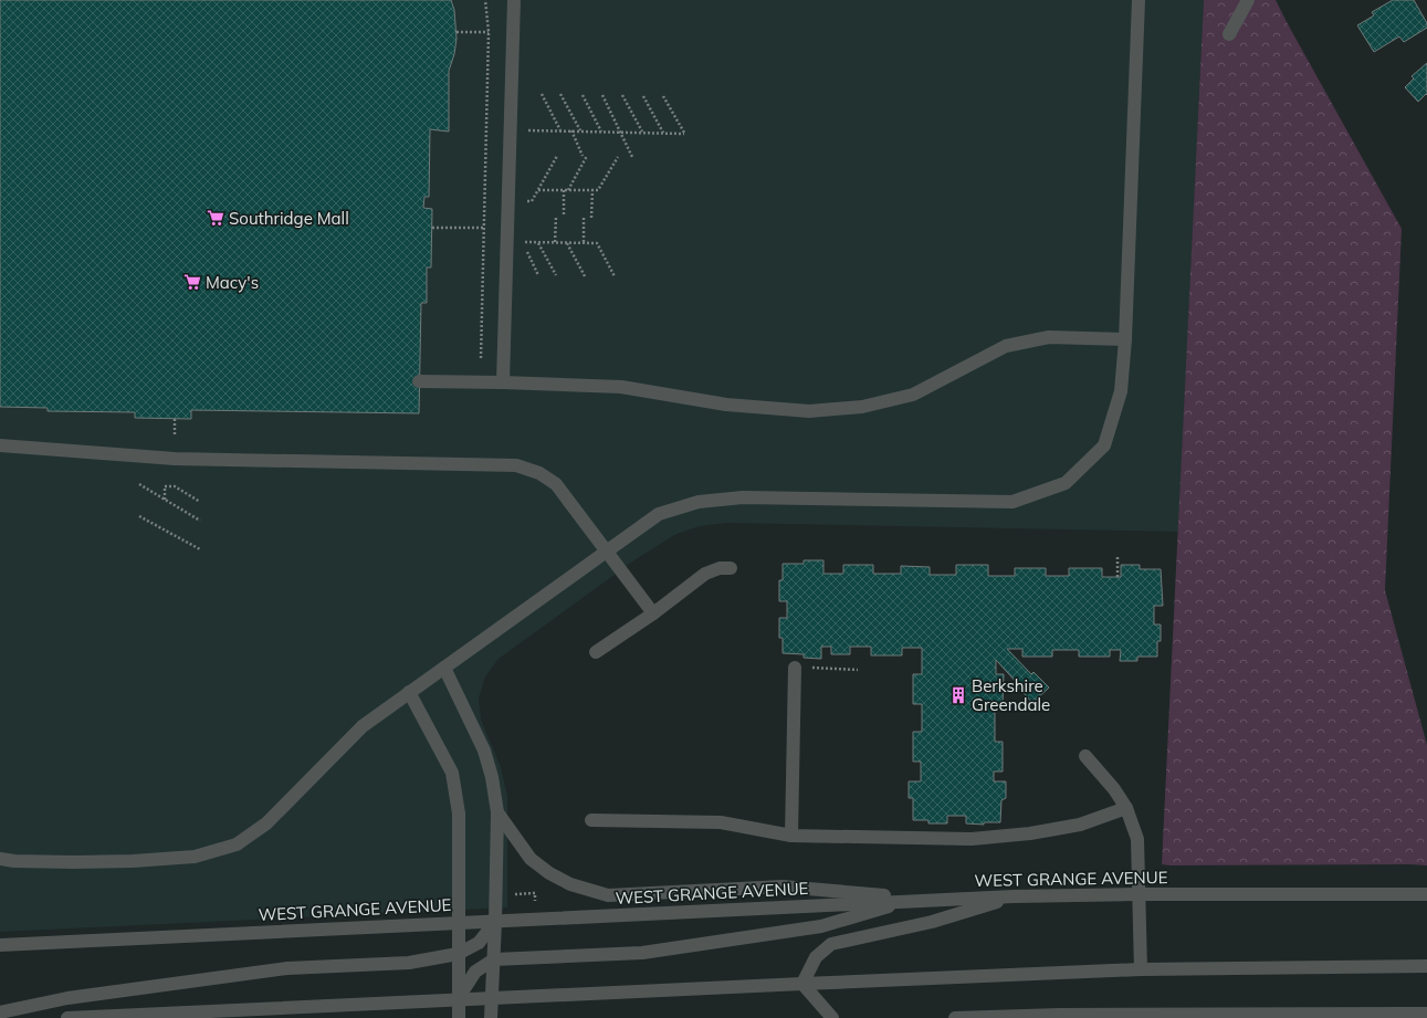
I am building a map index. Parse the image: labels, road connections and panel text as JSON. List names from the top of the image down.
{
  "streets": {
    "street": ["WEST GRANGE AVENUE"]
  },
  "places": {
    "supermarket": ["Southridge Mall", "Macy's"],
    "building": ["Berkshire Greendale"]
  }
}
